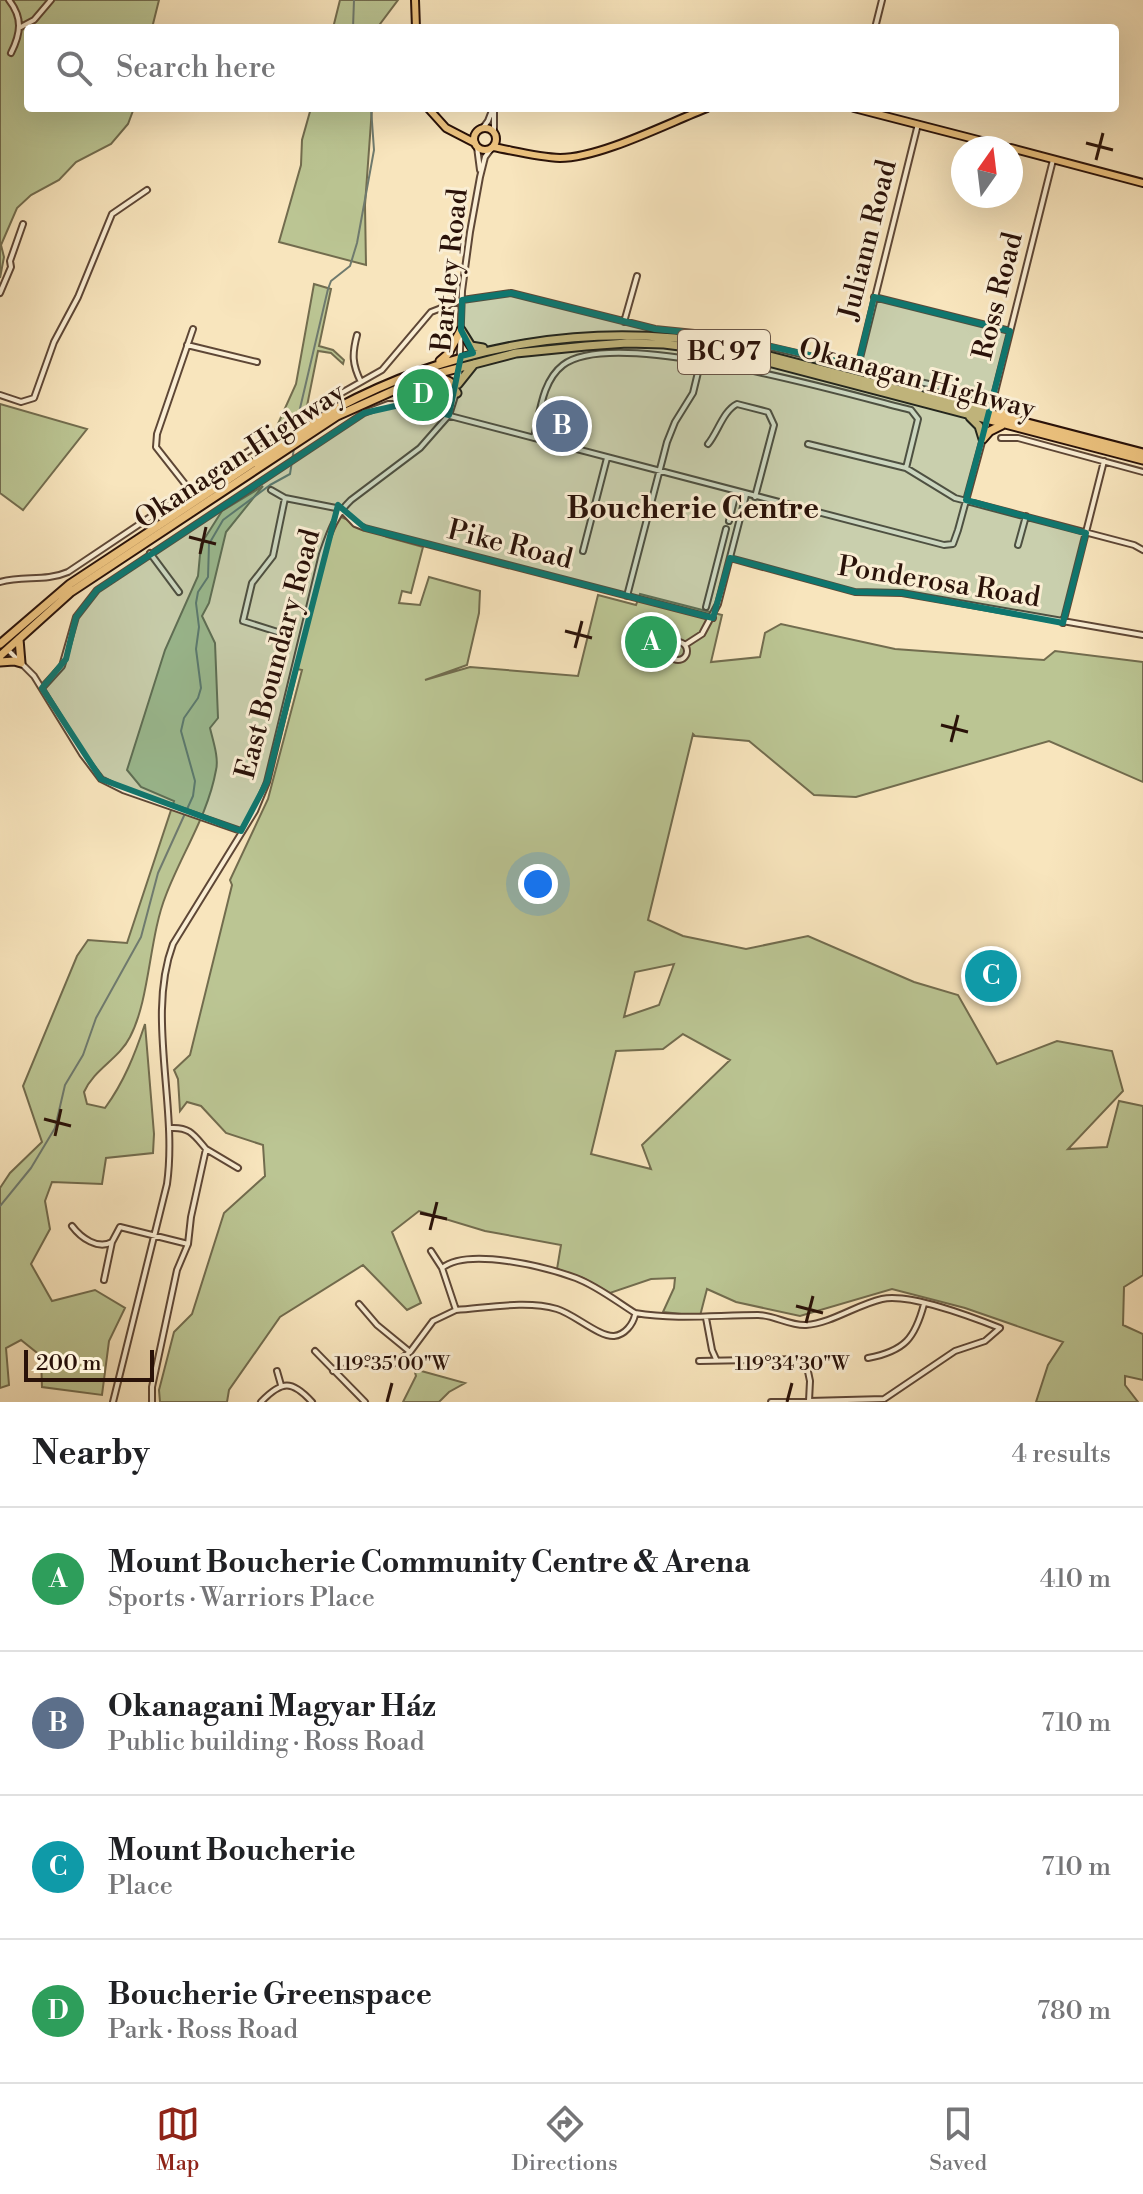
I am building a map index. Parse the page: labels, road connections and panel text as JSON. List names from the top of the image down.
{
  "streets": {
    "highway": ["BC 97", "Okanagan Highway"],
    "street": [
      "Juliann Road",
      "Bartley Road",
      "Ross Road",
      "Pike Road",
      "Ponderosa Road",
      "East Boundary Road"
    ]
  },
  "crossings": [
    ["Bartley Road", "Ross Road"],
    ["Bartley Road", "Okanagan Highway"],
    ["Bartley Road", "Pike Road"],
    ["Bartley Road", "East Boundary Road"],
    ["Ross Road", "Okanagan Highway"],
    ["Pike Road", "East Boundary Road"]
  ],
  "districts": ["Boucherie Centre"],
  "scale_bar": "200 m",
  "north": "top",
  "page": {
    "search": "Search here",
    "pins": [
      "D",
      "B",
      "A",
      "C"
    ],
    "scale": "200 m",
    "heading": ["Nearby", "4 results"],
    "list": [
      {
        "mark": "A",
        "name": "Mount Boucherie Community Centre & Arena",
        "note": "Sports · Warriors Place",
        "value": "410 m"
      },
      {
        "mark": "B",
        "name": "Okanagani Magyar Ház",
        "note": "Public building · Ross Road",
        "value": "710 m"
      },
      {
        "mark": "C",
        "name": "Mount Boucherie",
        "note": "Place",
        "value": "710 m"
      },
      {
        "mark": "D",
        "name": "Boucherie Greenspace",
        "note": "Park · Ross Road",
        "value": "780 m"
      }
    ],
    "nav": ["Map", "Directions", "Saved"]
  },
  "coordinates": ["119°35'00\"W", "119°34'30\"W"]
}
